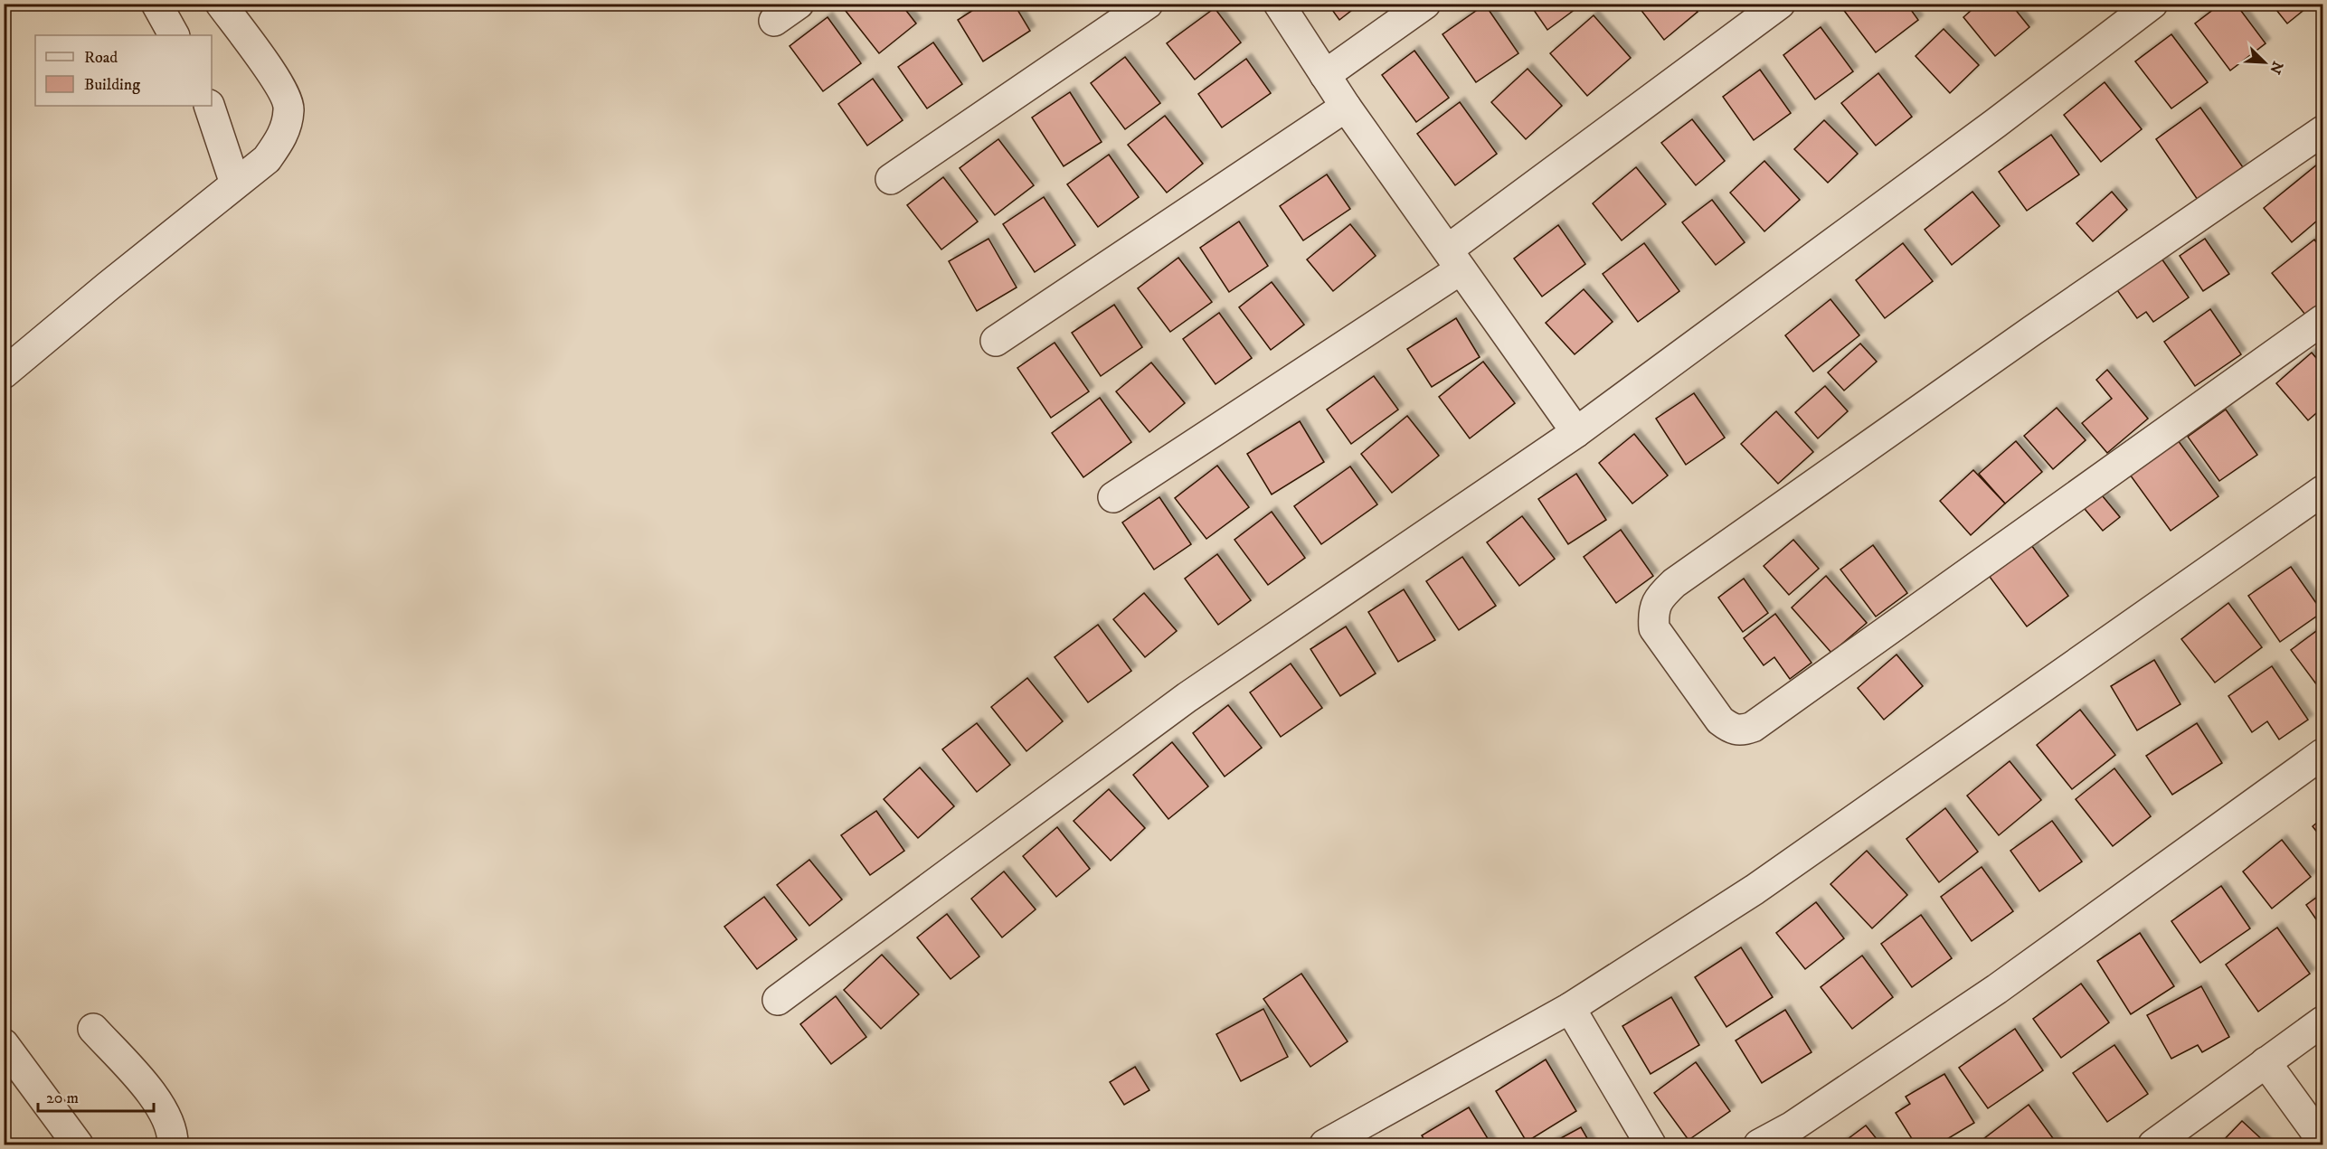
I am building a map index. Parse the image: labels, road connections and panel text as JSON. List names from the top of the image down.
{
  "legend": ["Road", "Building"],
  "scale_bar": "20 m",
  "north": "bottom right"
}
